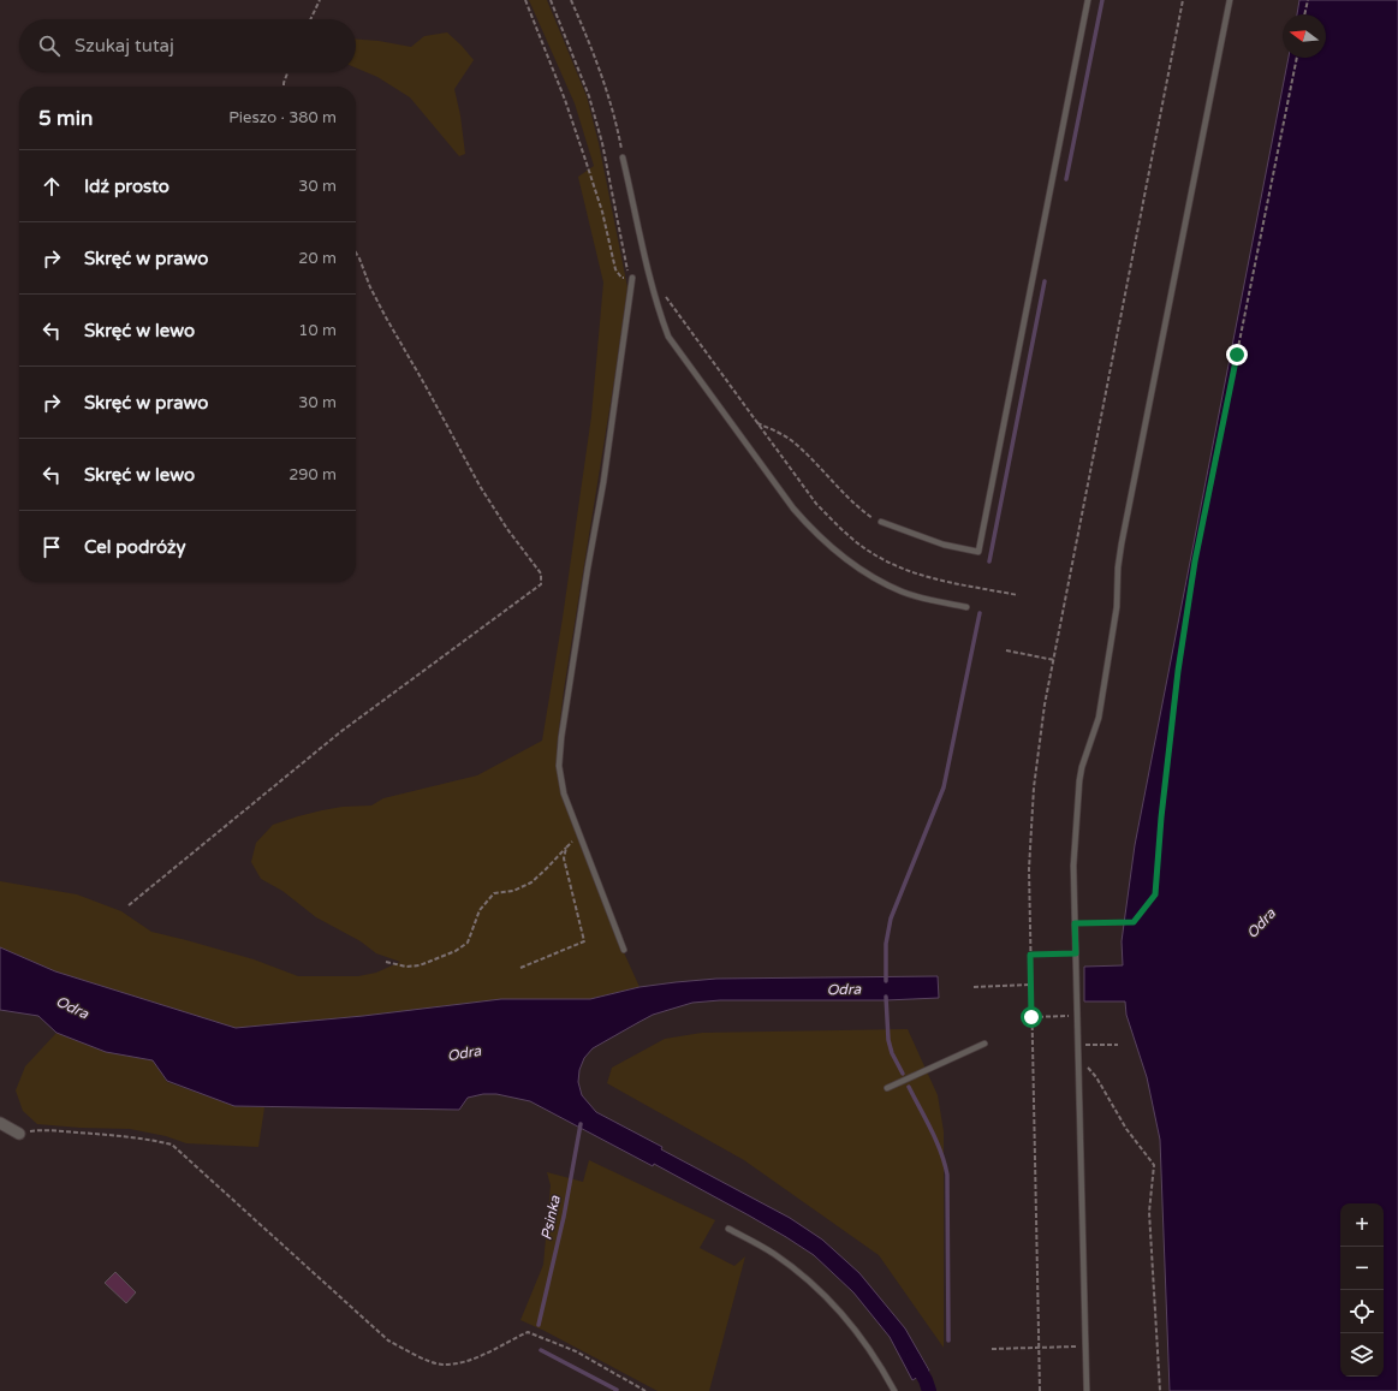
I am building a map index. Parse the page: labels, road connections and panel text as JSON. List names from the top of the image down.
{
  "water": ["Odra", "Psinka"],
  "north": "left",
  "page": {
    "search": "Szukaj tutaj",
    "heading": ["5 min", "Pieszo · 380 m"],
    "list": [
      ["Idź prosto", "30 m"],
      ["Skręć w prawo", "20 m"],
      ["Skręć w lewo", "10 m"],
      ["Skręć w prawo", "30 m"],
      ["Skręć w lewo", "290 m"],
      "Cel podróży"
    ],
    "map_buttons": ["+", "−"]
  }
}
